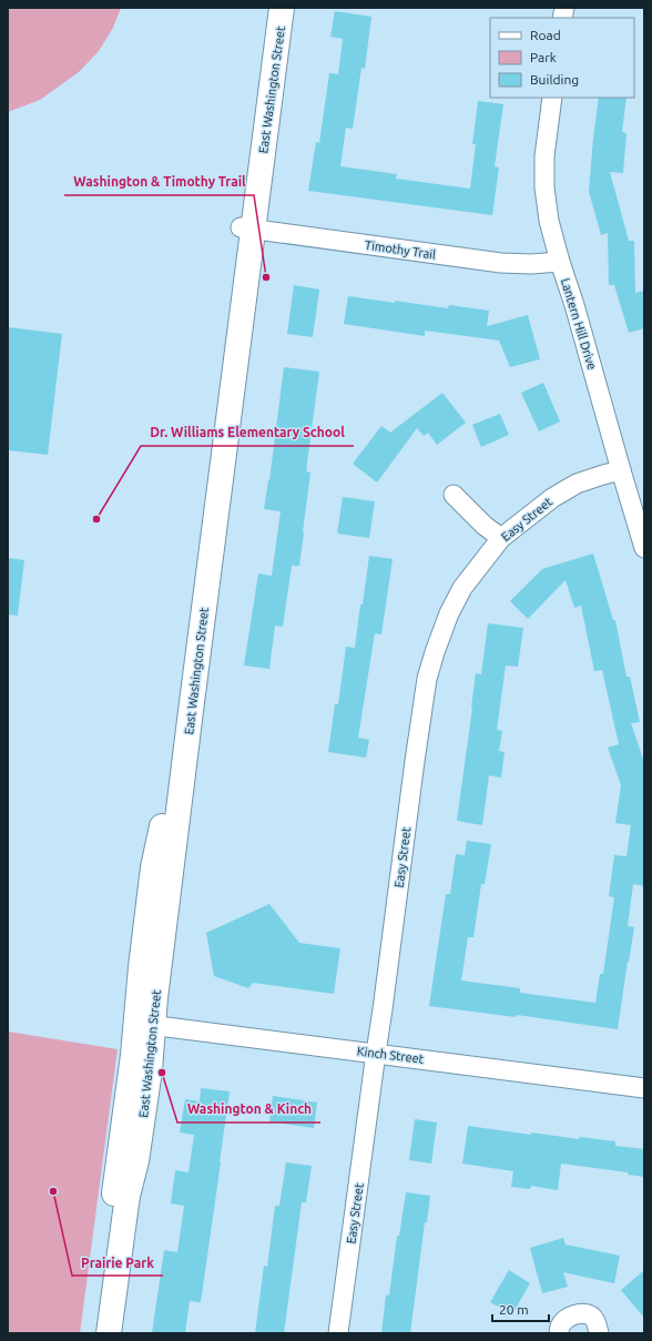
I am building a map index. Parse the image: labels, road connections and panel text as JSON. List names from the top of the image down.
{
  "streets": {
    "main road": ["East Washington Street"],
    "street": [
      "Timothy Trail",
      "Lantern Hill Drive",
      "Easy Street",
      "Kinch Street"
    ]
  },
  "crossings": [
    ["East Washington Street", "Timothy Trail"],
    ["East Washington Street", "Kinch Street"],
    ["Timothy Trail", "Lantern Hill Drive"],
    ["Lantern Hill Drive", "Easy Street"],
    ["Easy Street", "Kinch Street"]
  ],
  "places": [
    "Washington & Timothy Trail",
    "Dr. Williams Elementary School",
    "Washington & Kinch",
    "Prairie Park"
  ],
  "legend": ["Road", "Park", "Building"],
  "scale_bar": "20 m"
}
